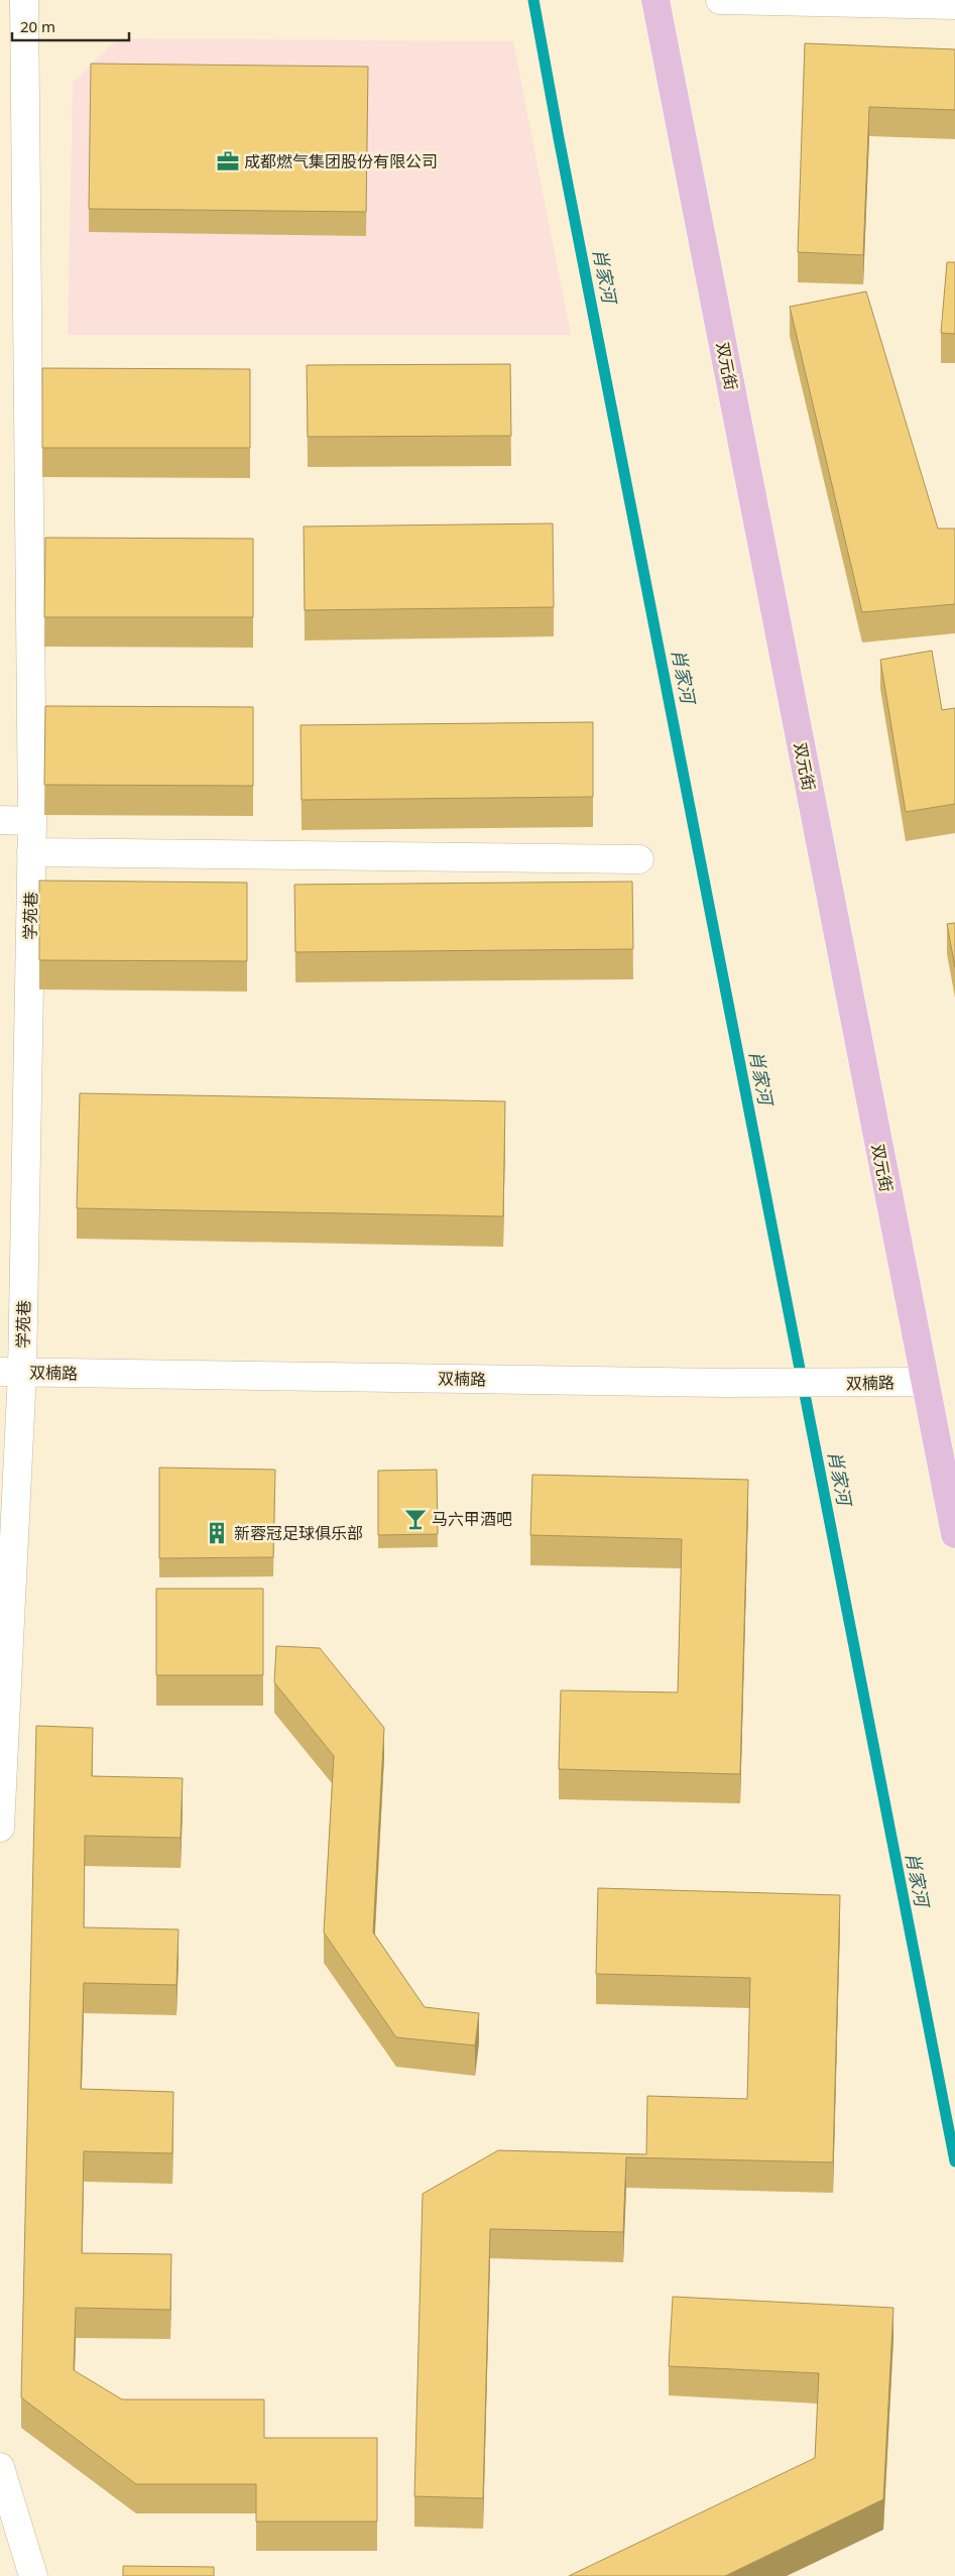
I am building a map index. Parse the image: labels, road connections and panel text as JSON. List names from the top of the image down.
{
  "streets": {
    "main road": ["双元街"],
    "street": ["学苑巷", "双楠路"]
  },
  "crossings": [
    ["双元街", "双楠路"],
    ["学苑巷", "双楠路"]
  ],
  "water": ["肖家河"],
  "places": {
    "office": ["成都燃气集团股份有限公司"],
    "bar": ["马六甲酒吧"],
    "building": ["新蓉冠足球俱乐部"]
  },
  "scale_bar": "20 m"
}
